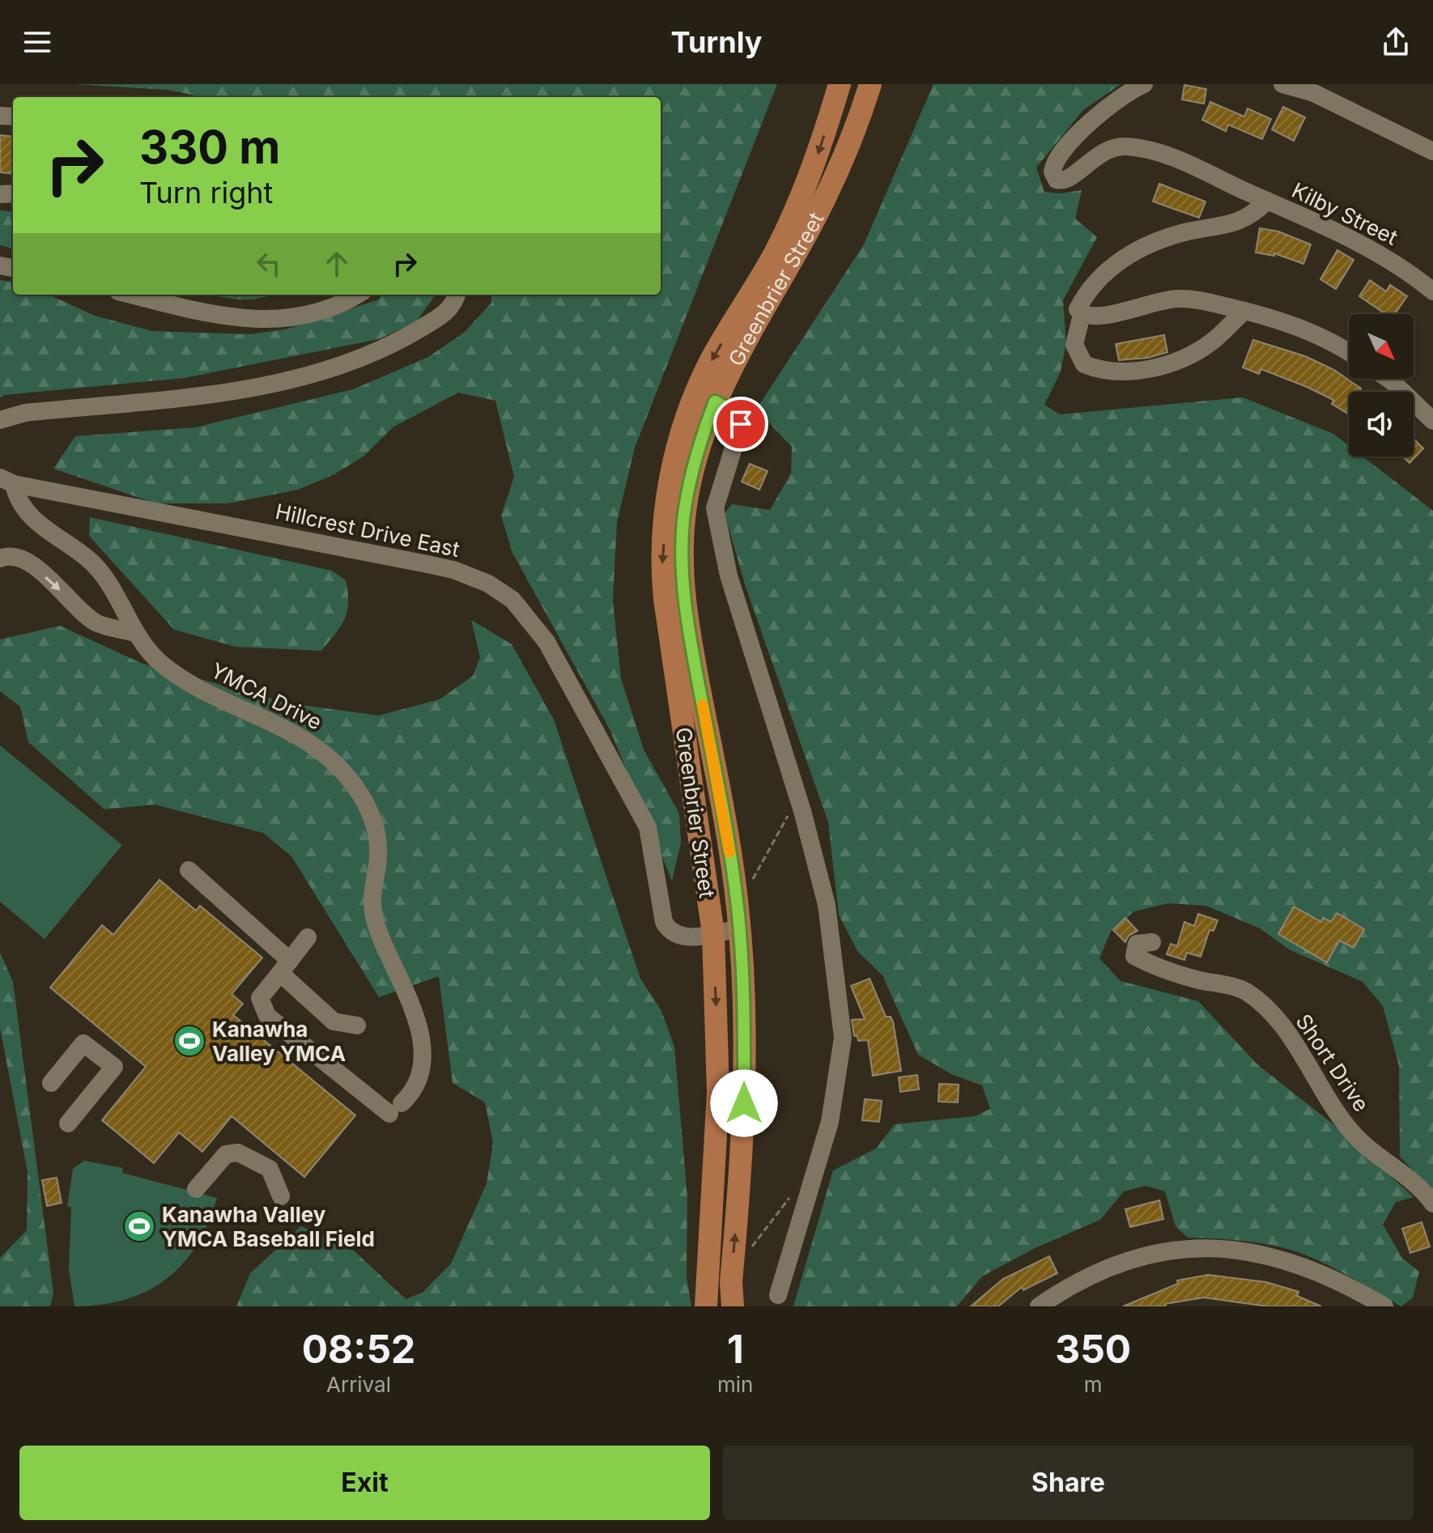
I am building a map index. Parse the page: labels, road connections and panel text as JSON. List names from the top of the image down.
{
  "streets": {
    "main road": ["Greenbrier Street"],
    "street": [
      "Kilby Street",
      "Hillcrest Drive East",
      "YMCA Drive",
      "Short Drive"
    ]
  },
  "crossings": [
    ["Greenbrier Street", "Hillcrest Drive East"],
    ["Hillcrest Drive East", "YMCA Drive"]
  ],
  "places": {
    "sports": ["Kanawha Valley YMCA", "Kanawha Valley YMCA Baseball Field"]
  },
  "north": "bottom right",
  "page": {
    "header": "Turnly",
    "turn": ["330 m", "Turn right"],
    "eta": [
      "08:52",
      "Arrival",
      "1",
      "min",
      "350",
      "m"
    ],
    "buttons": ["Exit", "Share"]
  }
}
